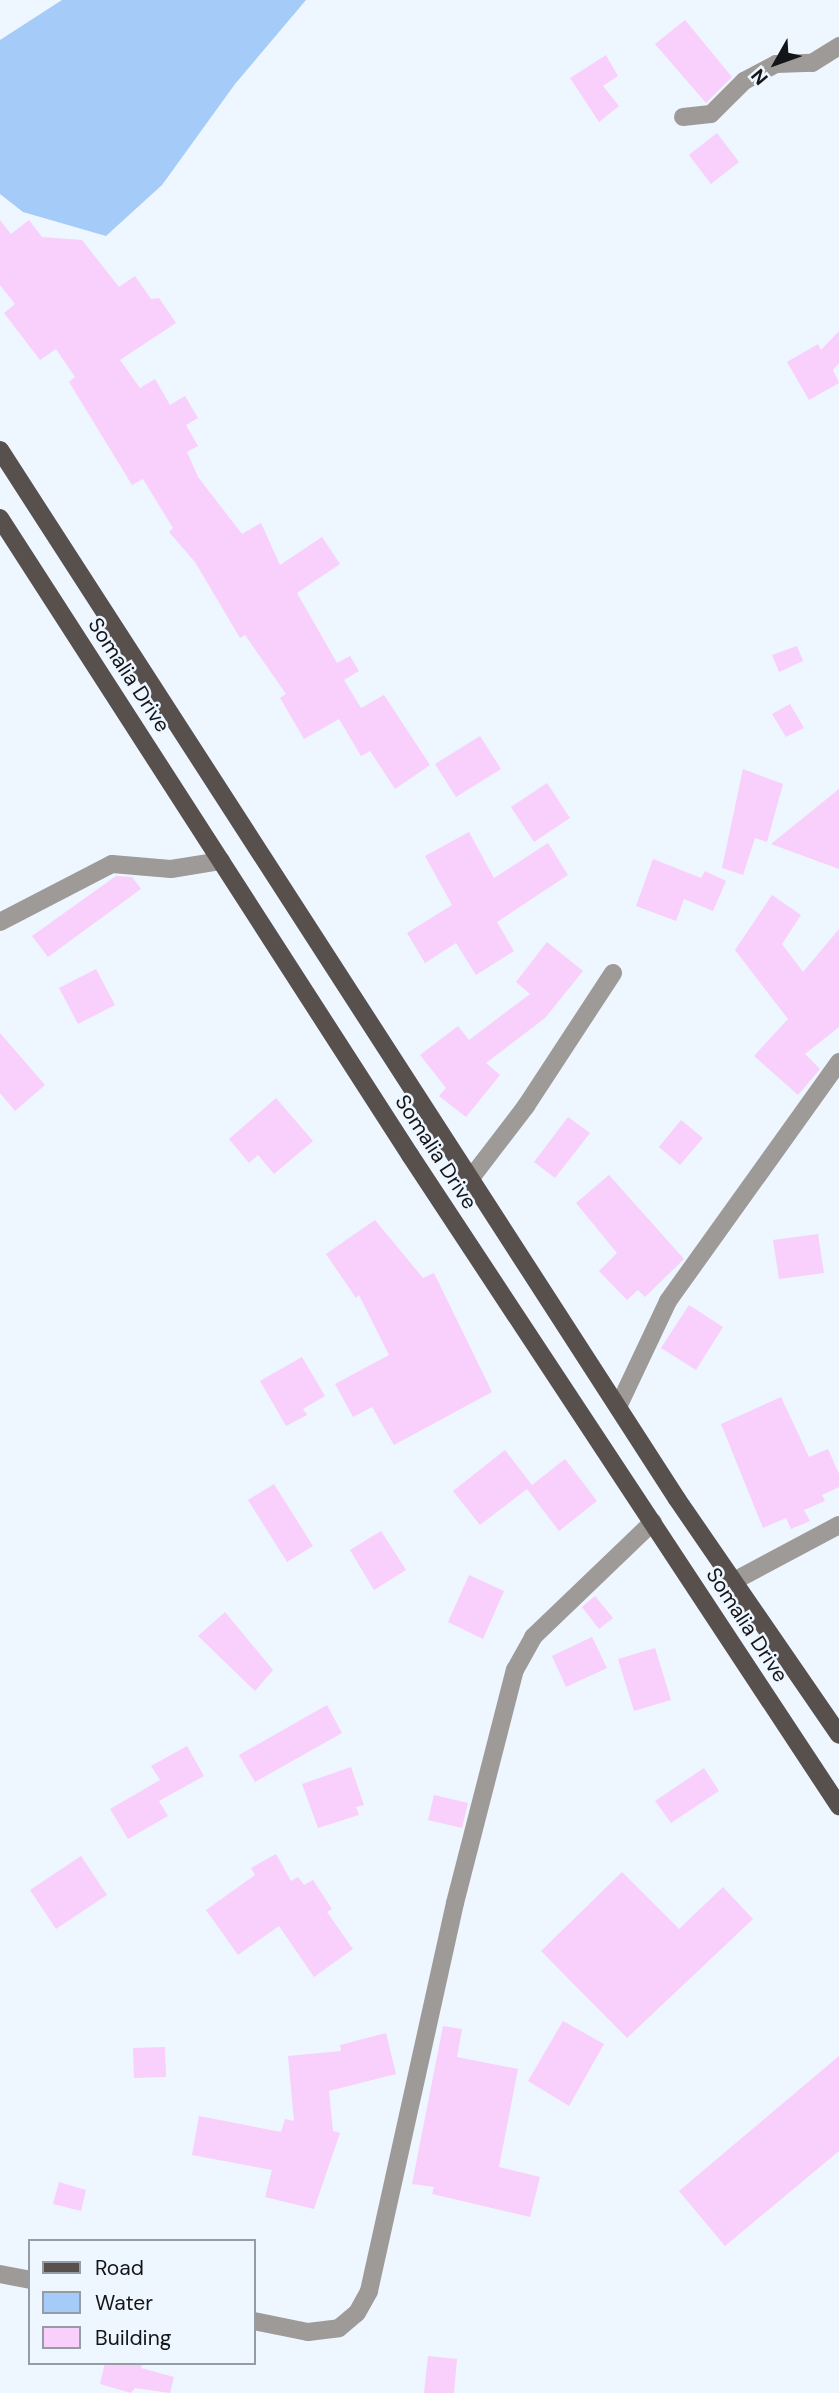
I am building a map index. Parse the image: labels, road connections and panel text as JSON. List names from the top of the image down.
{
  "streets": {
    "main road": ["Somalia Drive"]
  },
  "legend": ["Road", "Water", "Building"],
  "north": "bottom left"
}
